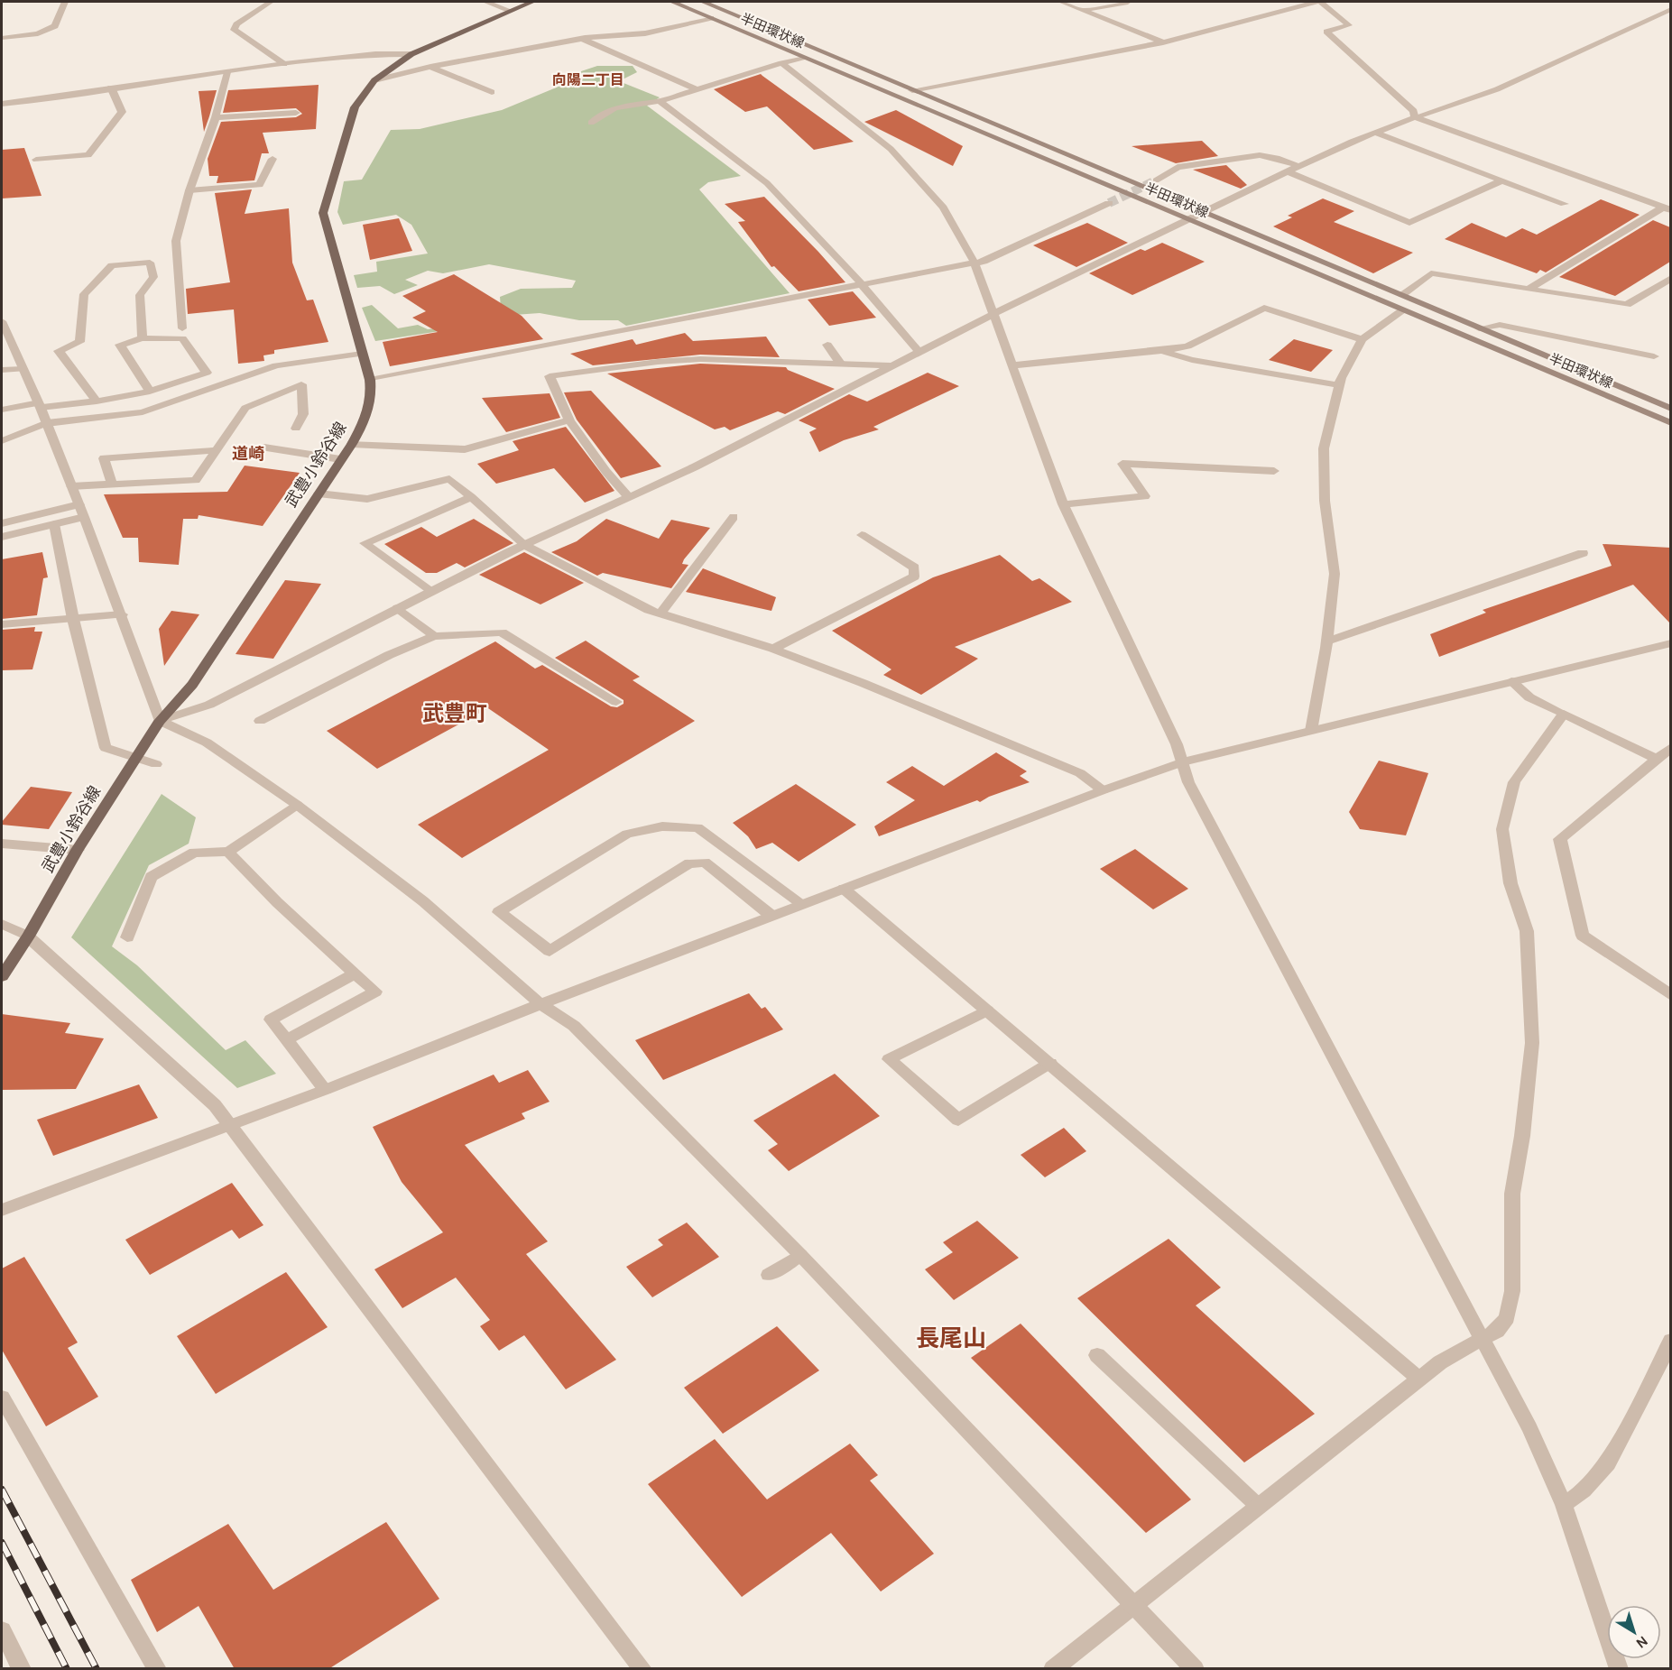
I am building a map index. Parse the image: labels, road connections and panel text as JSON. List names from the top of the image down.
{
  "streets": {
    "main road": ["半田環状線", "武豊小鈴谷線"]
  },
  "districts": [
    "向陽二丁目",
    "道崎",
    "武豊町",
    "長尾山"
  ],
  "north": "bottom right"
}
